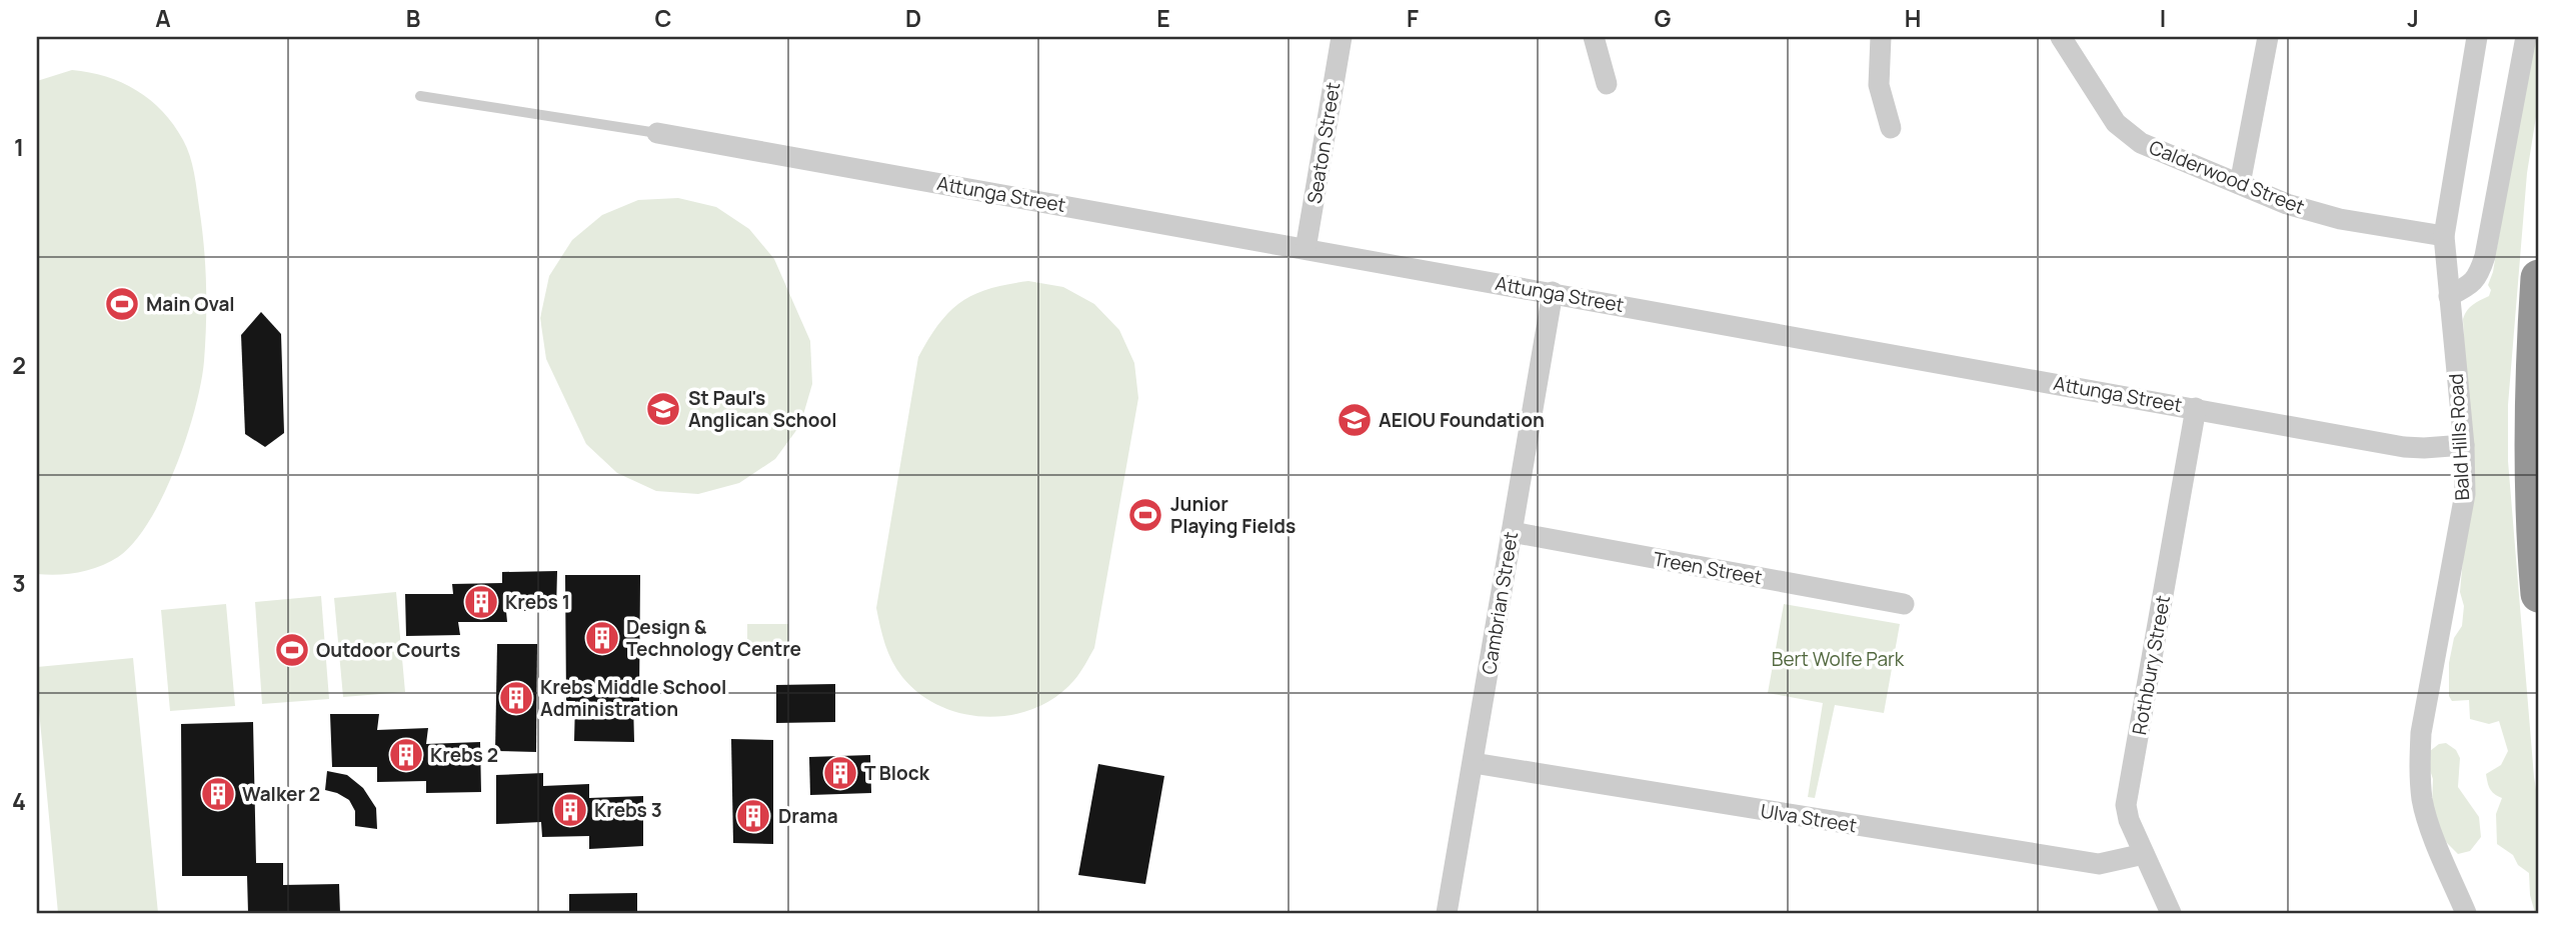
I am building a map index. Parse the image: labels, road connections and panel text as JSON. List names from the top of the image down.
{
  "streets": {
    "street": [
      "Seaton Street",
      "Calderwood Street",
      "Attunga Street",
      "Bald Hills Road",
      "Treen Street",
      "Cambrian Street",
      "Rothbury Street",
      "Ulva Street"
    ]
  },
  "crossings": [
    ["Seaton Street", "Attunga Street"],
    ["Calderwood Street", "Bald Hills Road"],
    ["Attunga Street", "Bald Hills Road"],
    ["Attunga Street", "Cambrian Street"],
    ["Attunga Street", "Rothbury Street"],
    ["Treen Street", "Cambrian Street"],
    ["Cambrian Street", "Ulva Street"],
    ["Rothbury Street", "Ulva Street"]
  ],
  "parks": ["Bert Wolfe Park"],
  "places": {
    "sports": ["Main Oval", "Junior Playing Fields", "Outdoor Courts"],
    "school or university": ["St Paul's Anglican School", "AEIOU Foundation"],
    "building": [
      "Krebs 1",
      "Design & Technology Centre",
      "Krebs Middle School Administration",
      "Krebs 2",
      "T Block",
      "Walker 2",
      "Krebs 3",
      "Drama"
    ]
  },
  "grid": {
    "columns": [
      "A",
      "B",
      "C",
      "D",
      "E",
      "F",
      "G",
      "H",
      "I",
      "J"
    ],
    "rows": [
      "1",
      "2",
      "3",
      "4"
    ]
  }
}
